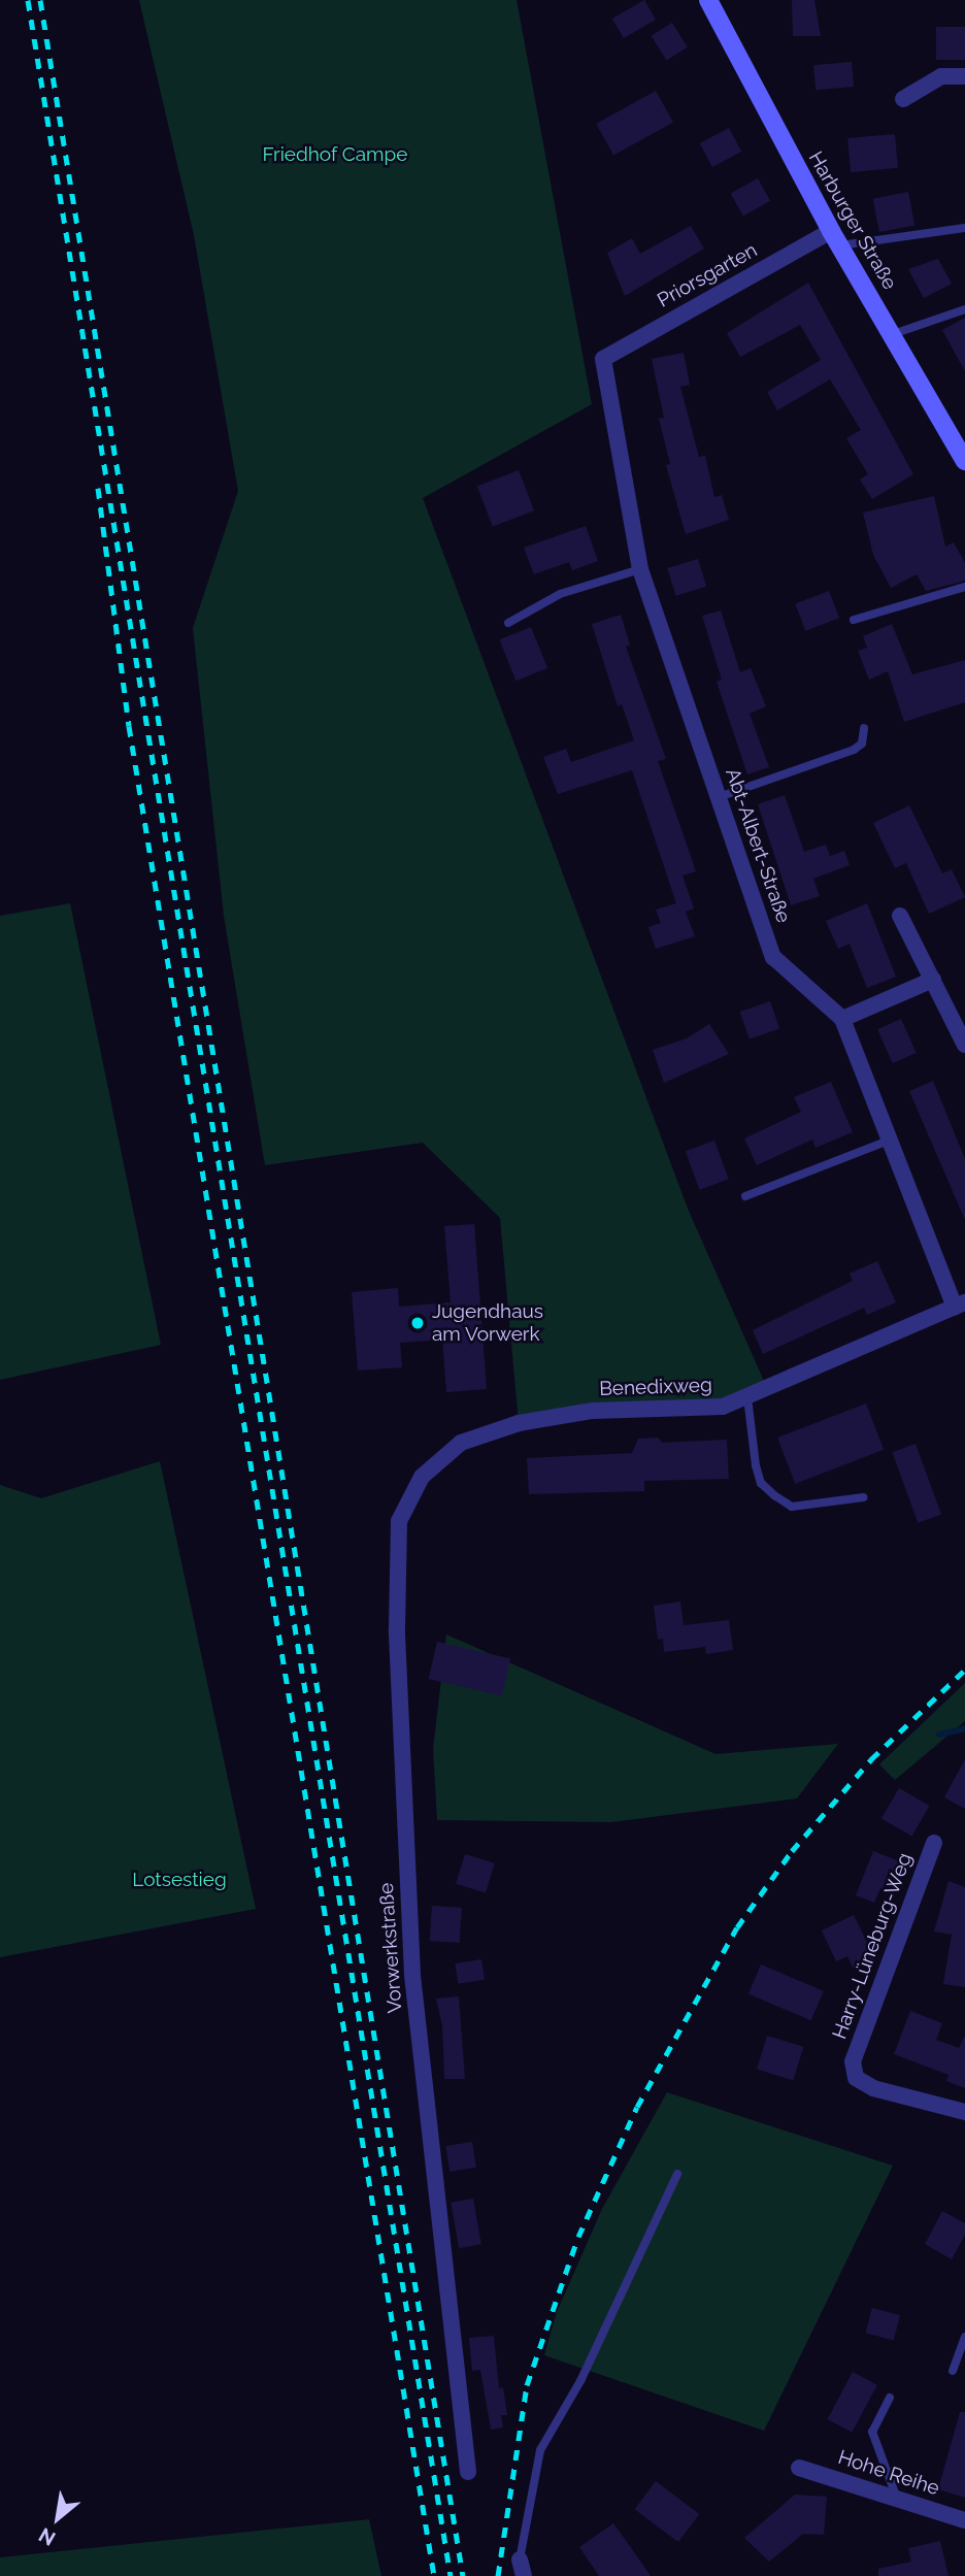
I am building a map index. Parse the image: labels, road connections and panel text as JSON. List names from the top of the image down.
{
  "streets": {
    "main road": ["Harburger Straße"],
    "street": [
      "Priorsgarten",
      "Abt-Albert-Straße",
      "Benedixweg",
      "Harry-Lüneburg-Weg",
      "Vorwerkstraße",
      "Hohe Reihe"
    ]
  },
  "crossings": [
    ["Harburger Straße", "Priorsgarten"],
    ["Priorsgarten", "Abt-Albert-Straße"],
    ["Abt-Albert-Straße", "Benedixweg"],
    ["Benedixweg", "Vorwerkstraße"]
  ],
  "parks": ["Friedhof Campe", "Lotsestieg"],
  "places": ["Jugendhaus am Vorwerk"],
  "north": "bottom left"
}
